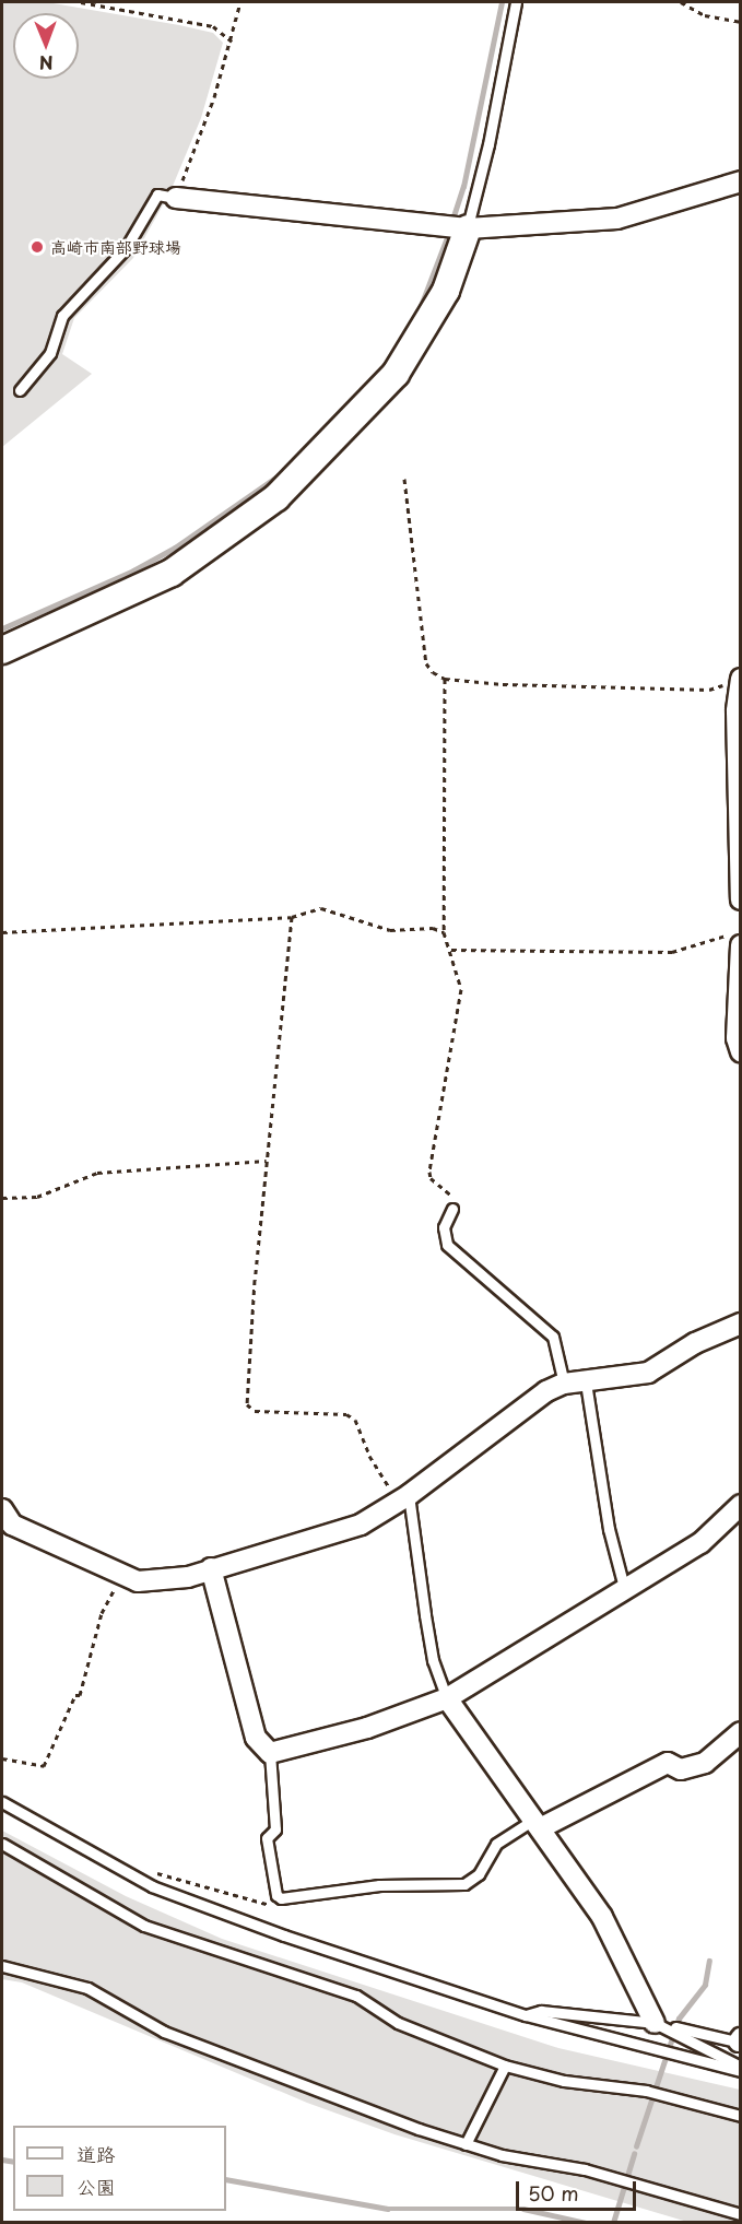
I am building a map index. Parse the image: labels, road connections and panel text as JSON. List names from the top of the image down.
{
  "places": ["高崎市南部野球場"],
  "legend": ["道路", "公園"],
  "scale_bar": "50 m",
  "north": "bottom"
}
